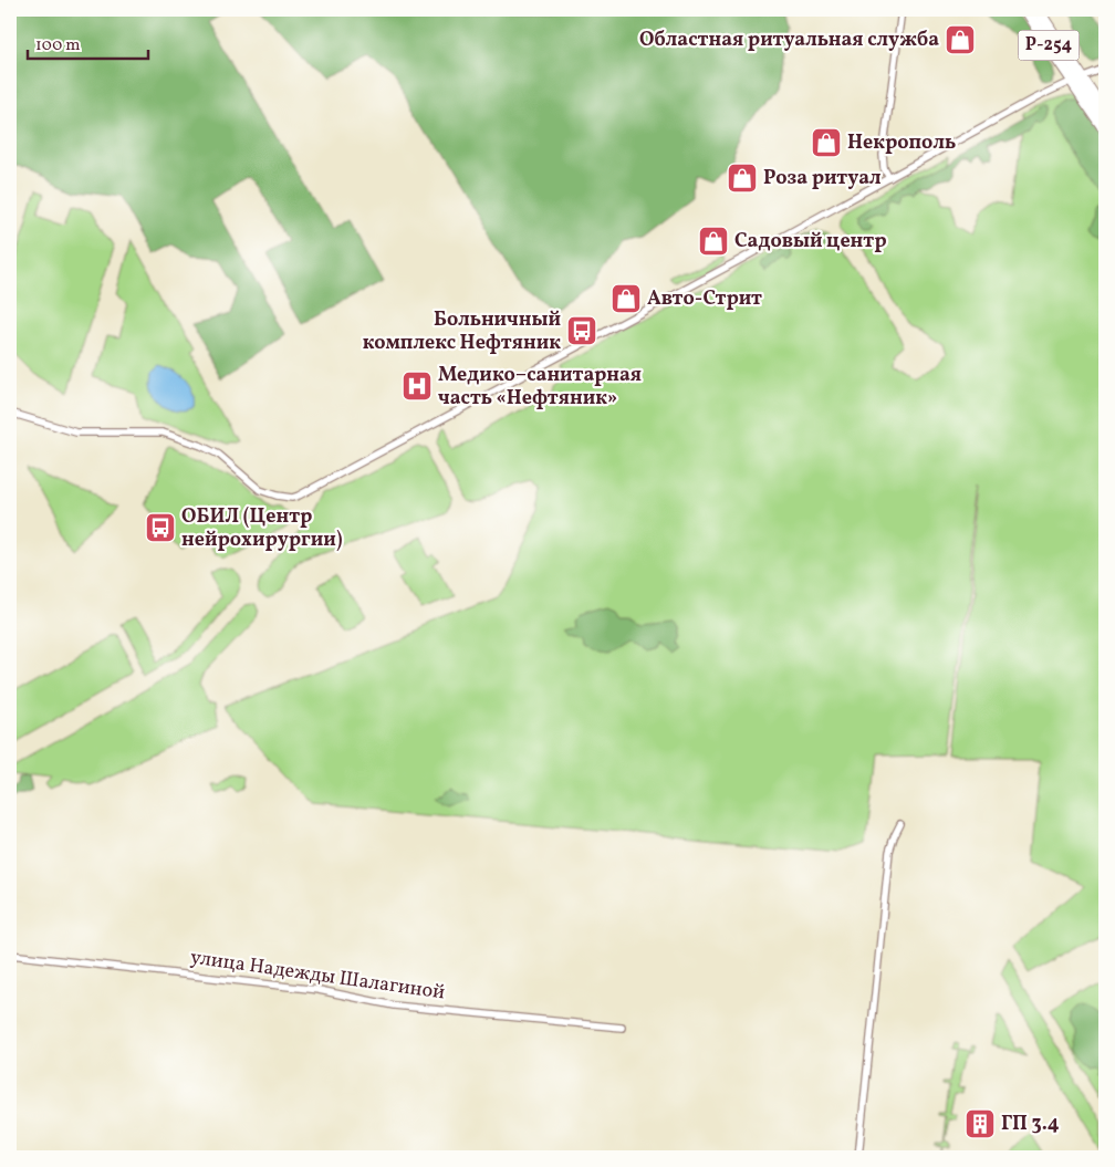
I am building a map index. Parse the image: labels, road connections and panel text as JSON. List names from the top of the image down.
{
  "streets": {
    "highway": ["Р-254"],
    "street": ["улица Надежды Шалагиной"]
  },
  "places": {
    "shop": [
      "Областная ритуальная служба",
      "Некрополь",
      "Роза ритуал",
      "Садовый центр",
      "Авто-Стрит"
    ],
    "bus stop": ["Больничный комплекс Нефтяник", "ОБИЛ (Центр нейрохирургии)"],
    "hospital": ["Медико–санитарная часть «Нефтяник»"],
    "building": ["ГП 3.4"]
  },
  "scale_bar": "100 m"
}
